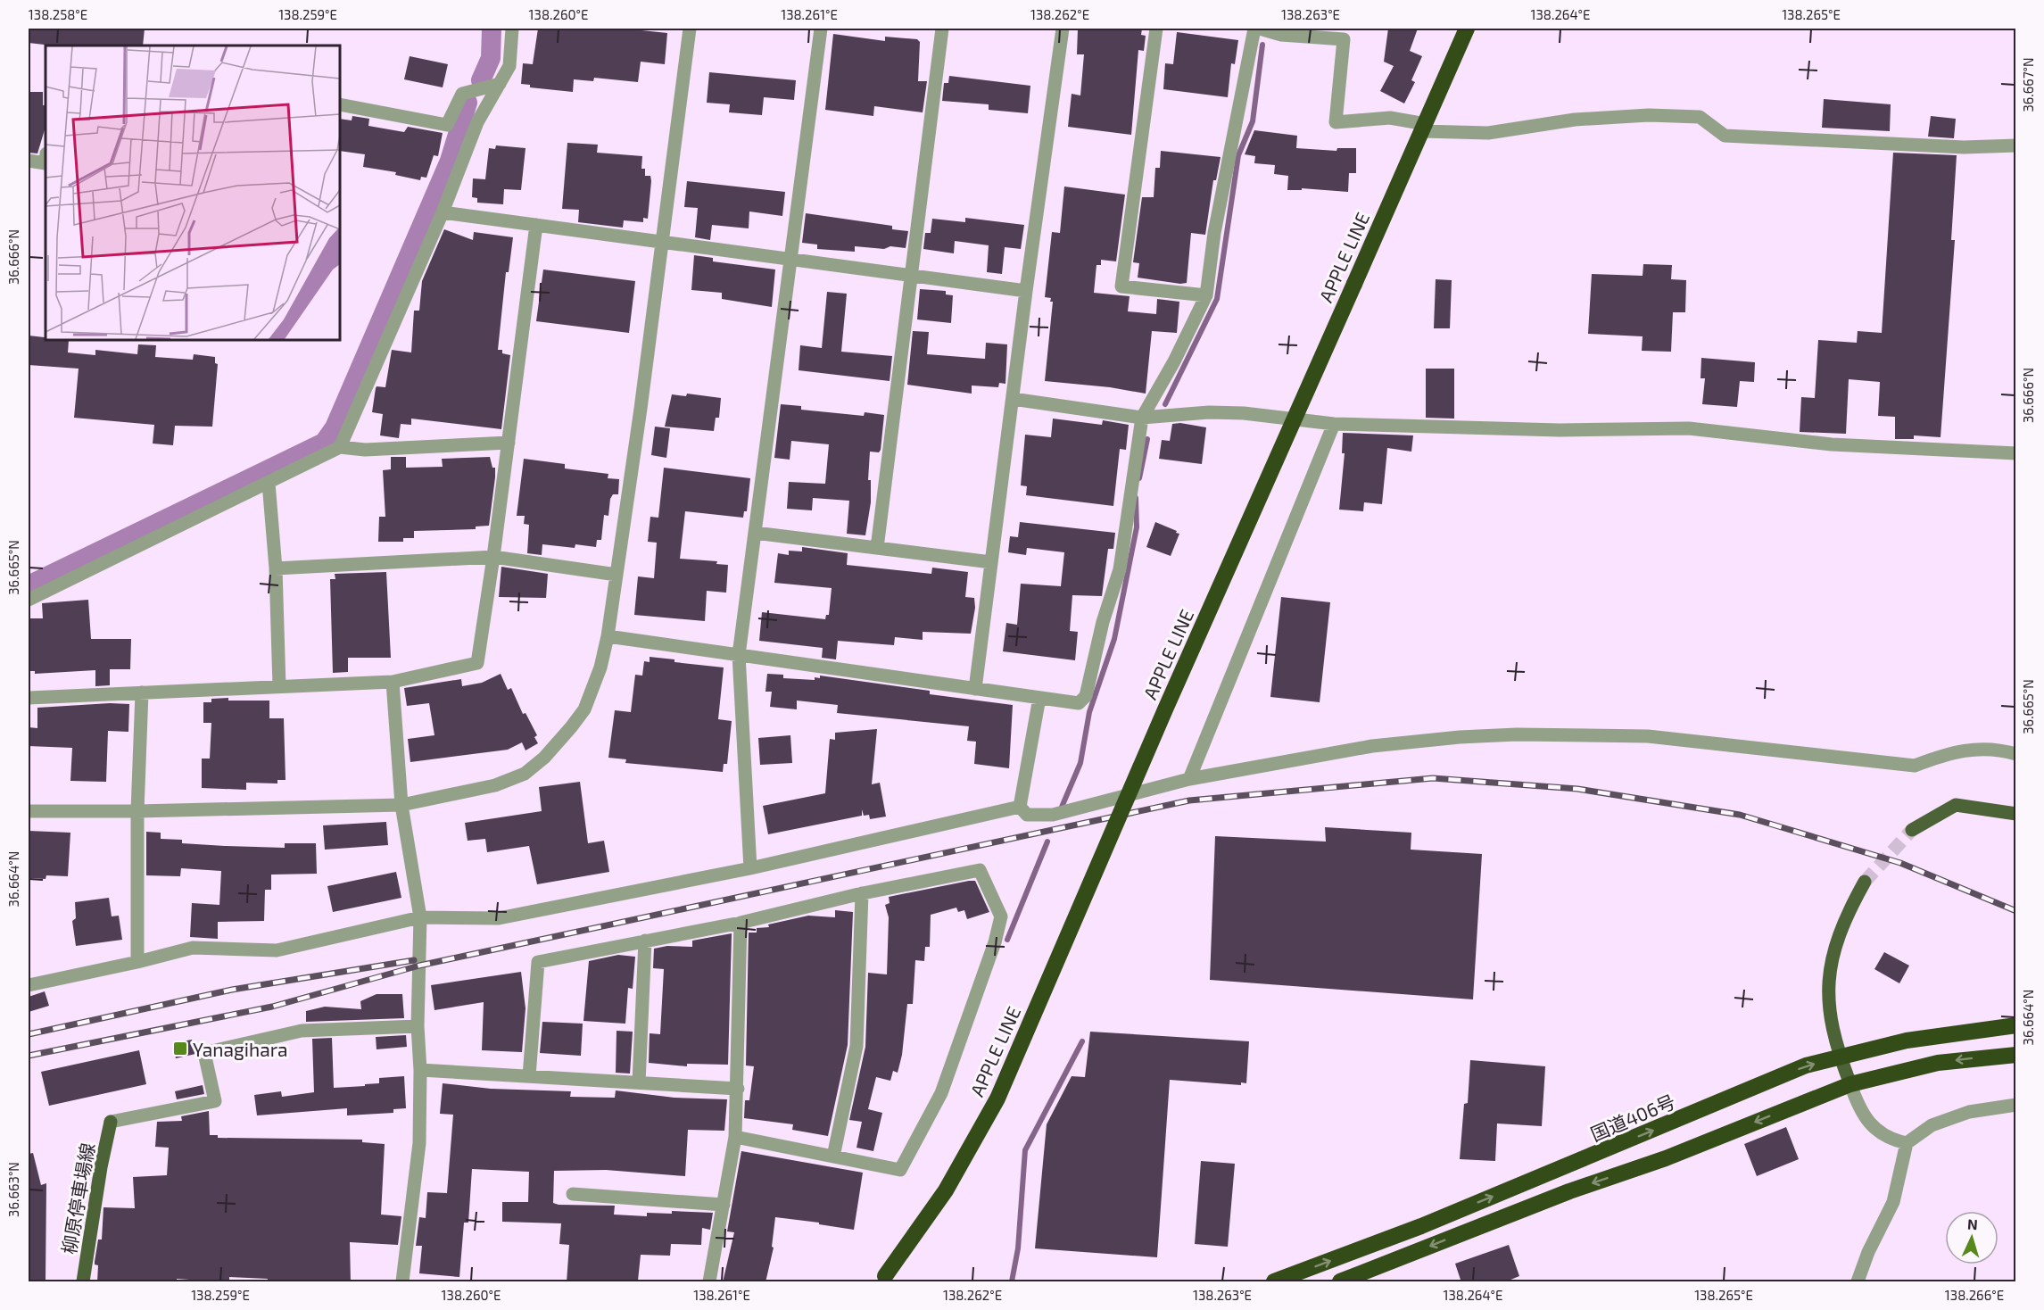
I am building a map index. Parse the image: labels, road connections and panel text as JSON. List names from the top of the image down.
{
  "streets": {
    "highway": ["APPLE LINE", "国道406号"],
    "main road": ["柳原停車場線"]
  },
  "places": {
    "transit": ["Yanagihara"]
  },
  "north": "top",
  "coordinates": [
    "138.258°E",
    "138.259°E",
    "138.260°E",
    "138.261°E",
    "138.262°E",
    "138.263°E",
    "138.264°E",
    "138.265°E",
    "36.667°N",
    "36.666°N",
    "36.665°N",
    "36.664°N",
    "36.663°N",
    "138.266°E"
  ]
}
